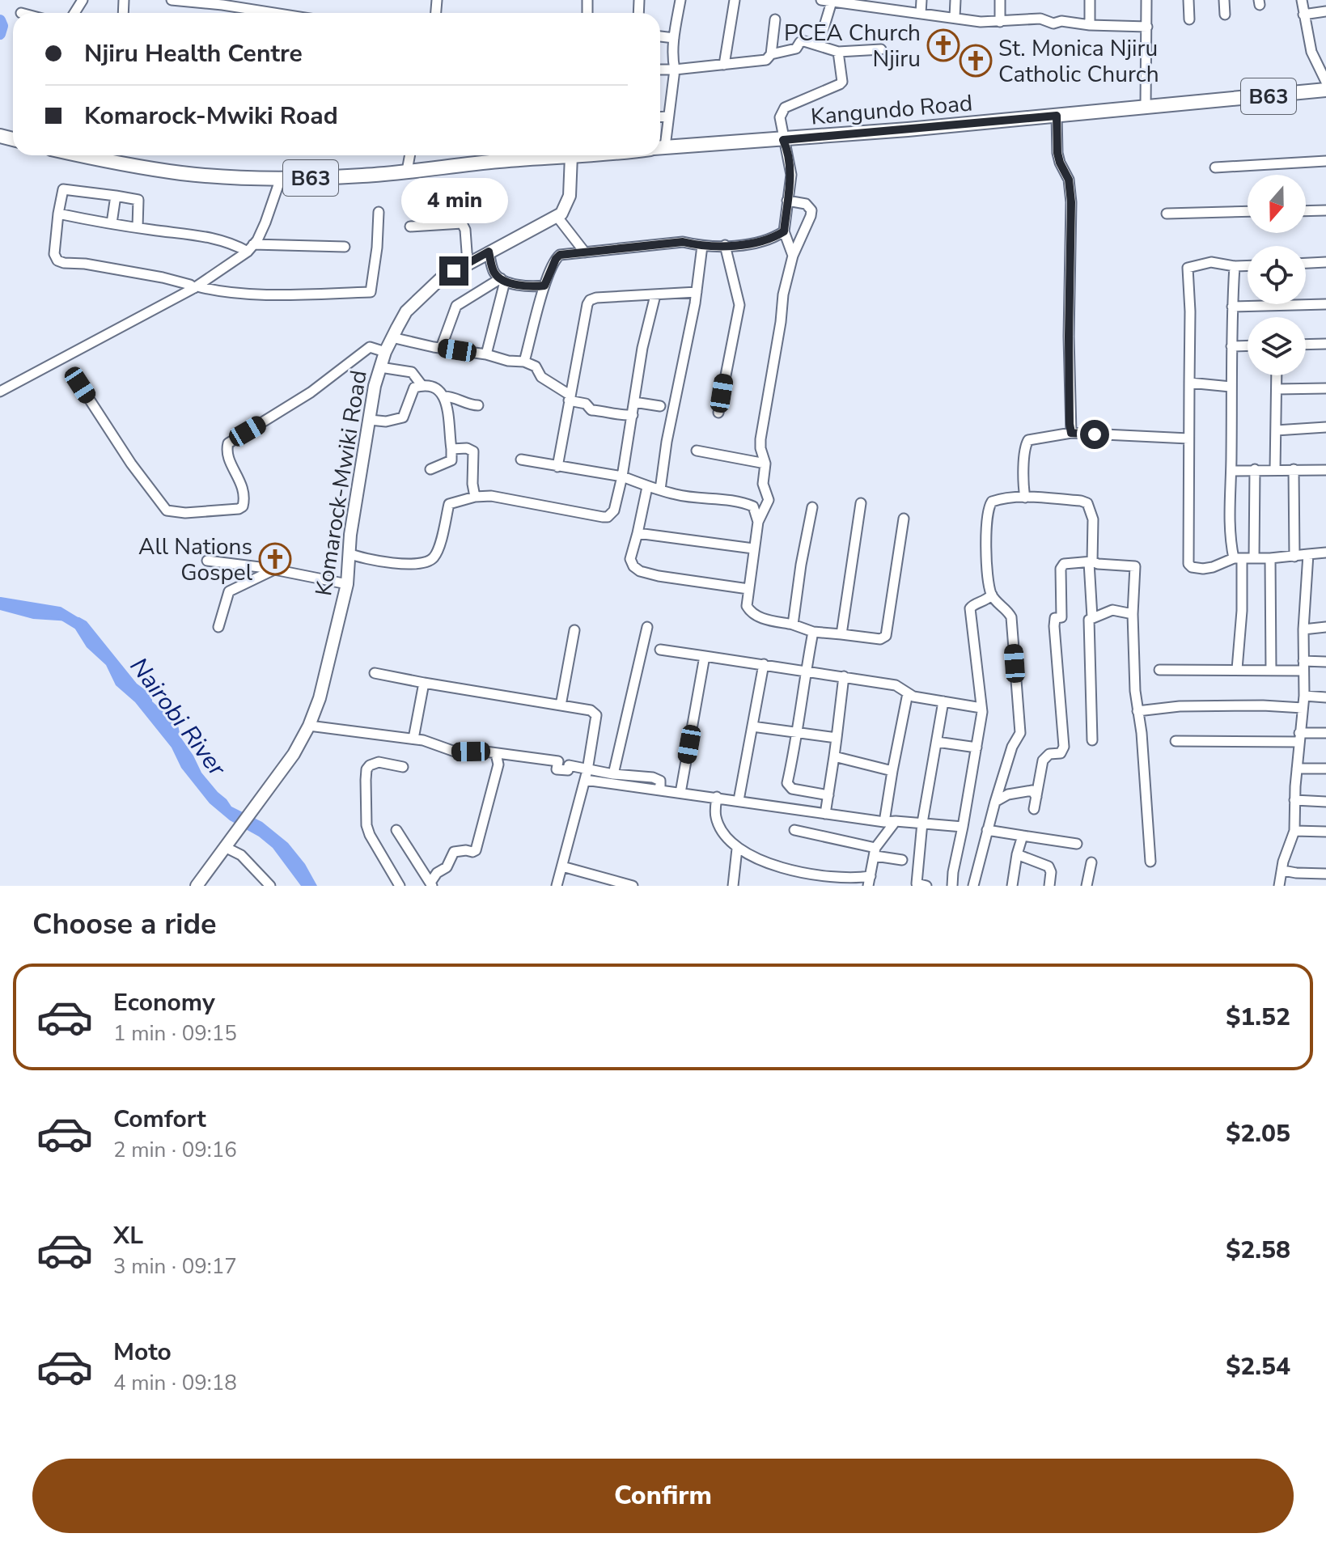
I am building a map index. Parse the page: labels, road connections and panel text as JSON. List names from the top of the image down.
{
  "streets": {
    "highway": ["B63", "Kangundo Road"],
    "main road": ["Komarock-Mwiki Road"]
  },
  "water": ["Nairobi River"],
  "places": {
    "church": ["PCEA Church Njiru", "St. Monica Njiru Catholic Church", "All Nations Gospel"]
  },
  "north": "bottom",
  "page": {
    "banner": ["Njiru Health Centre", "Komarock-Mwiki Road"],
    "bubble": "4 min",
    "heading": "Choose a ride",
    "list": [
      {
        "name": "Economy",
        "note": "1 min · 09:15",
        "value": "$1.52"
      },
      {
        "name": "Comfort",
        "note": "2 min · 09:16",
        "value": "$2.05"
      },
      {
        "name": "XL",
        "note": "3 min · 09:17",
        "value": "$2.58"
      },
      {
        "name": "Moto",
        "note": "4 min · 09:18",
        "value": "$2.54"
      }
    ],
    "buttons": "Confirm"
  }
}
